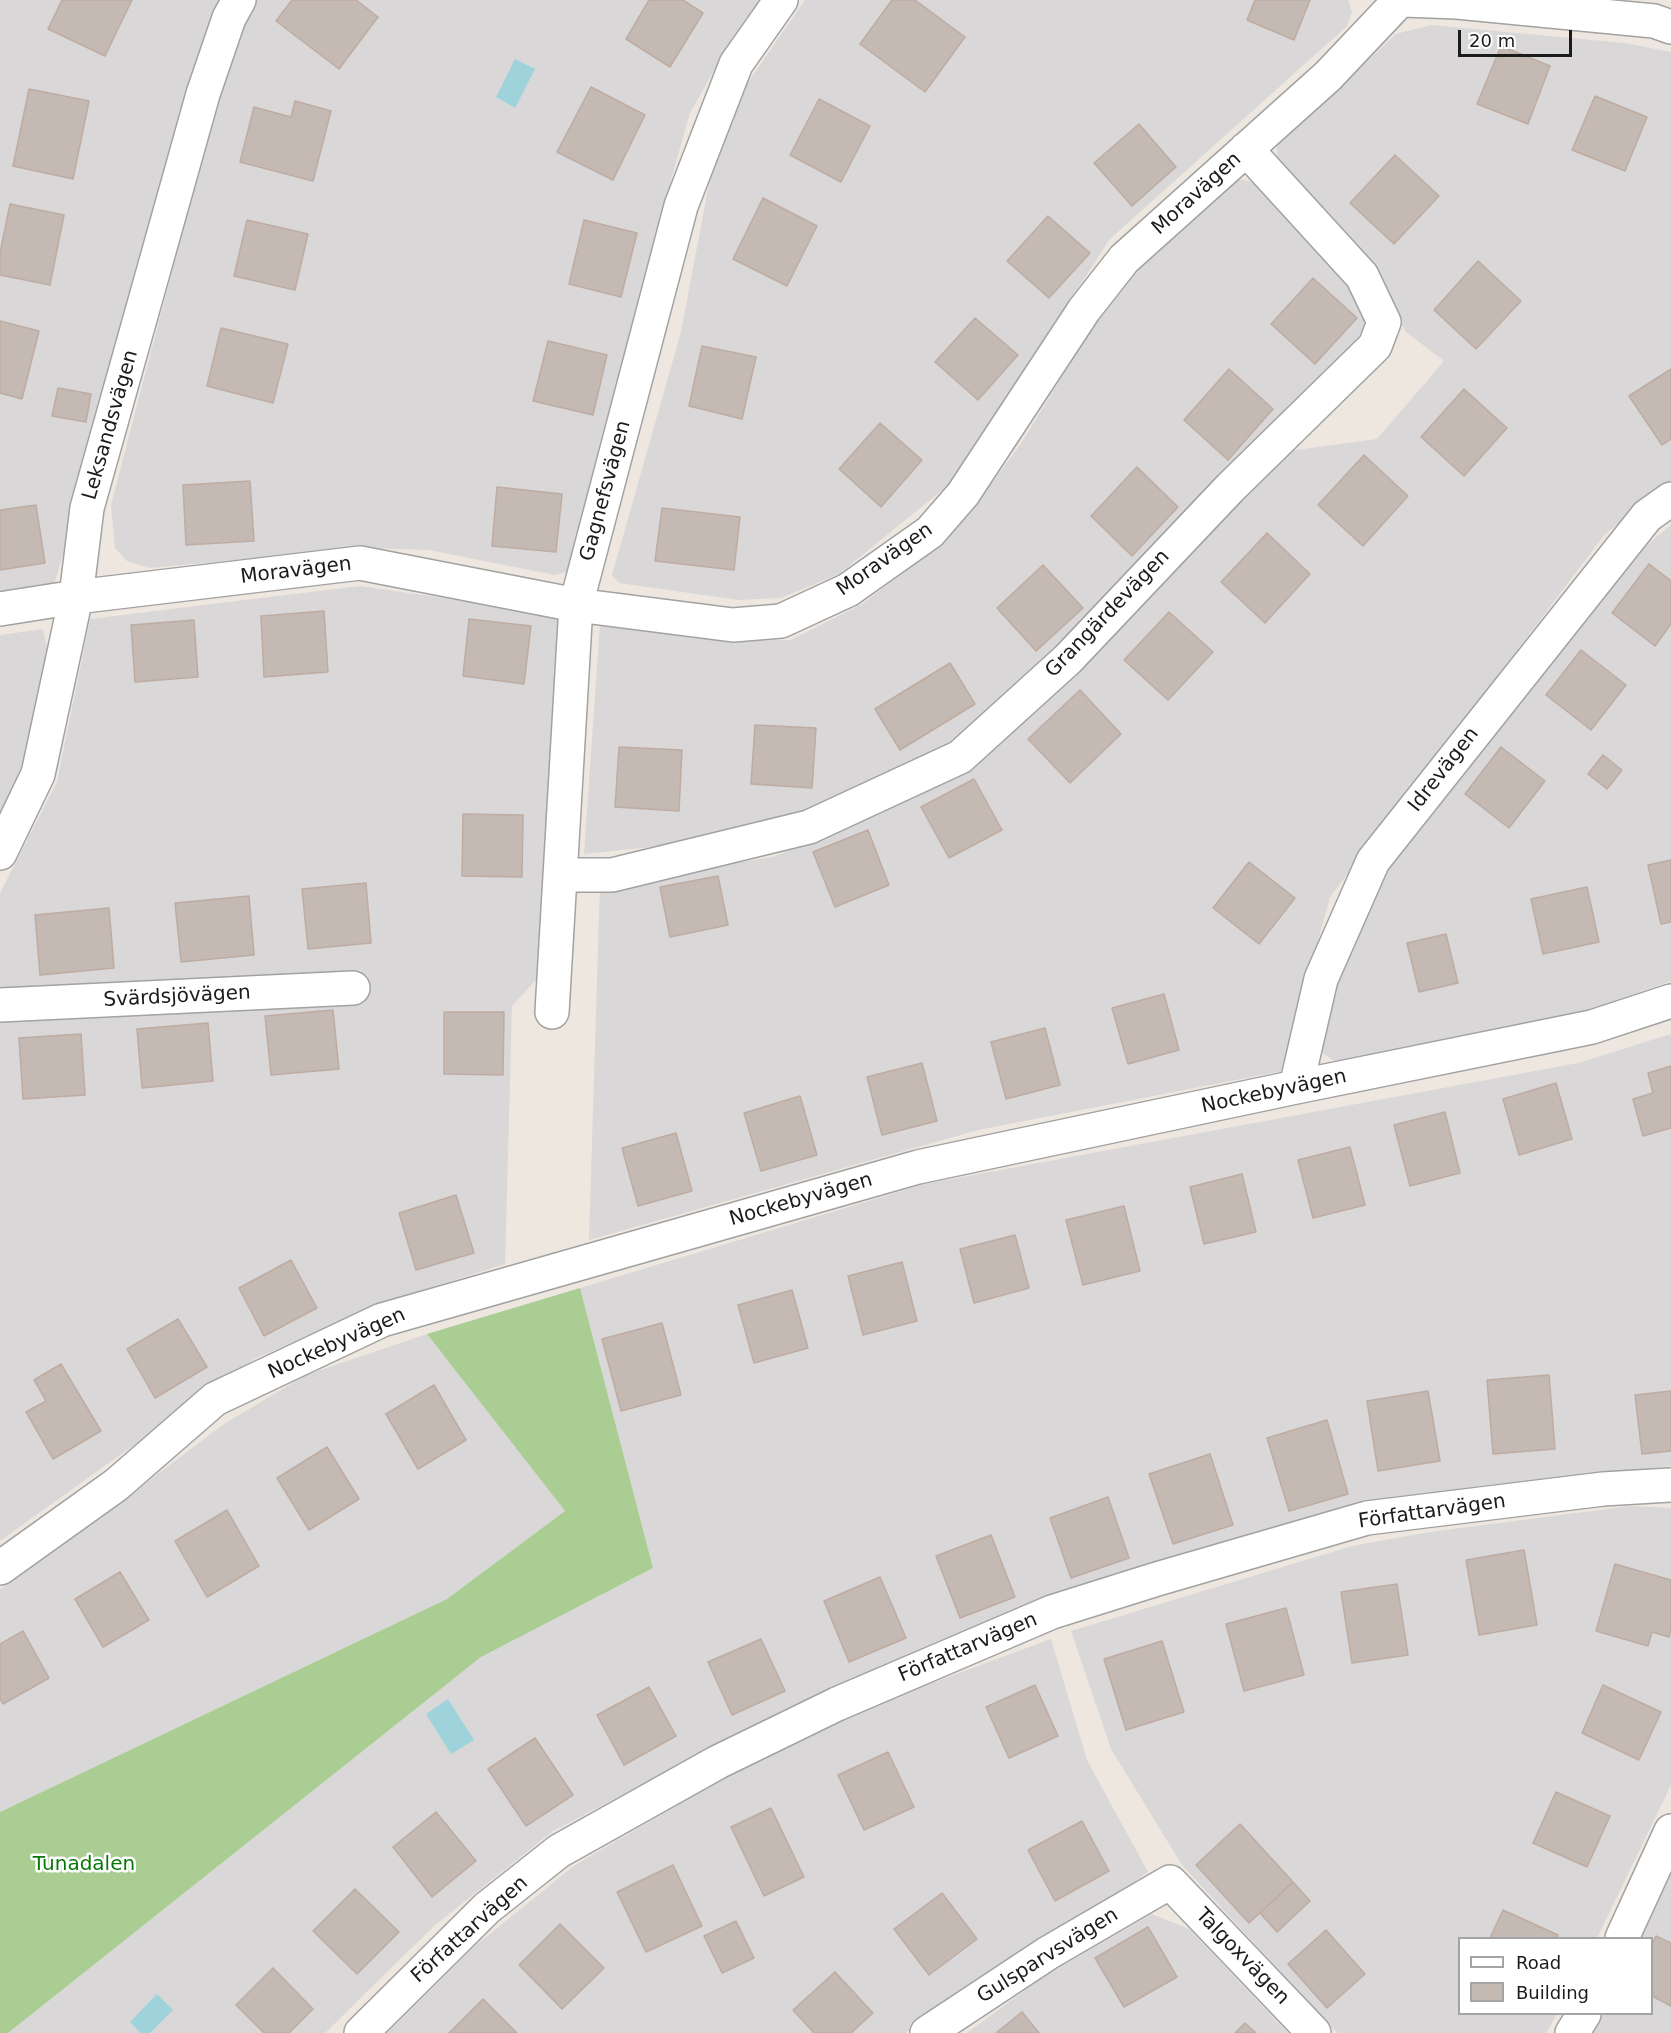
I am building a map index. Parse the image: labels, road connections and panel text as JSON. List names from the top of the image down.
{
  "streets": {
    "street": [
      "Moravägen",
      "Leksandsvägen",
      "Gagnefsvägen",
      "Grangärdevägen",
      "Idrevägen",
      "Svärdsjövägen",
      "Nockebyvägen",
      "Författarvägen",
      "Gulsparvsvägen",
      "Talgoxvägen"
    ]
  },
  "crossings": [
    ["Moravägen", "Leksandsvägen"],
    ["Moravägen", "Gagnefsvägen"],
    ["Moravägen", "Grangärdevägen"],
    ["Gagnefsvägen", "Grangärdevägen"],
    ["Idrevägen", "Nockebyvägen"],
    ["Gulsparvsvägen", "Talgoxvägen"]
  ],
  "parks": ["Tunadalen"],
  "legend": ["Road", "Building"],
  "scale_bar": "20 m"
}
